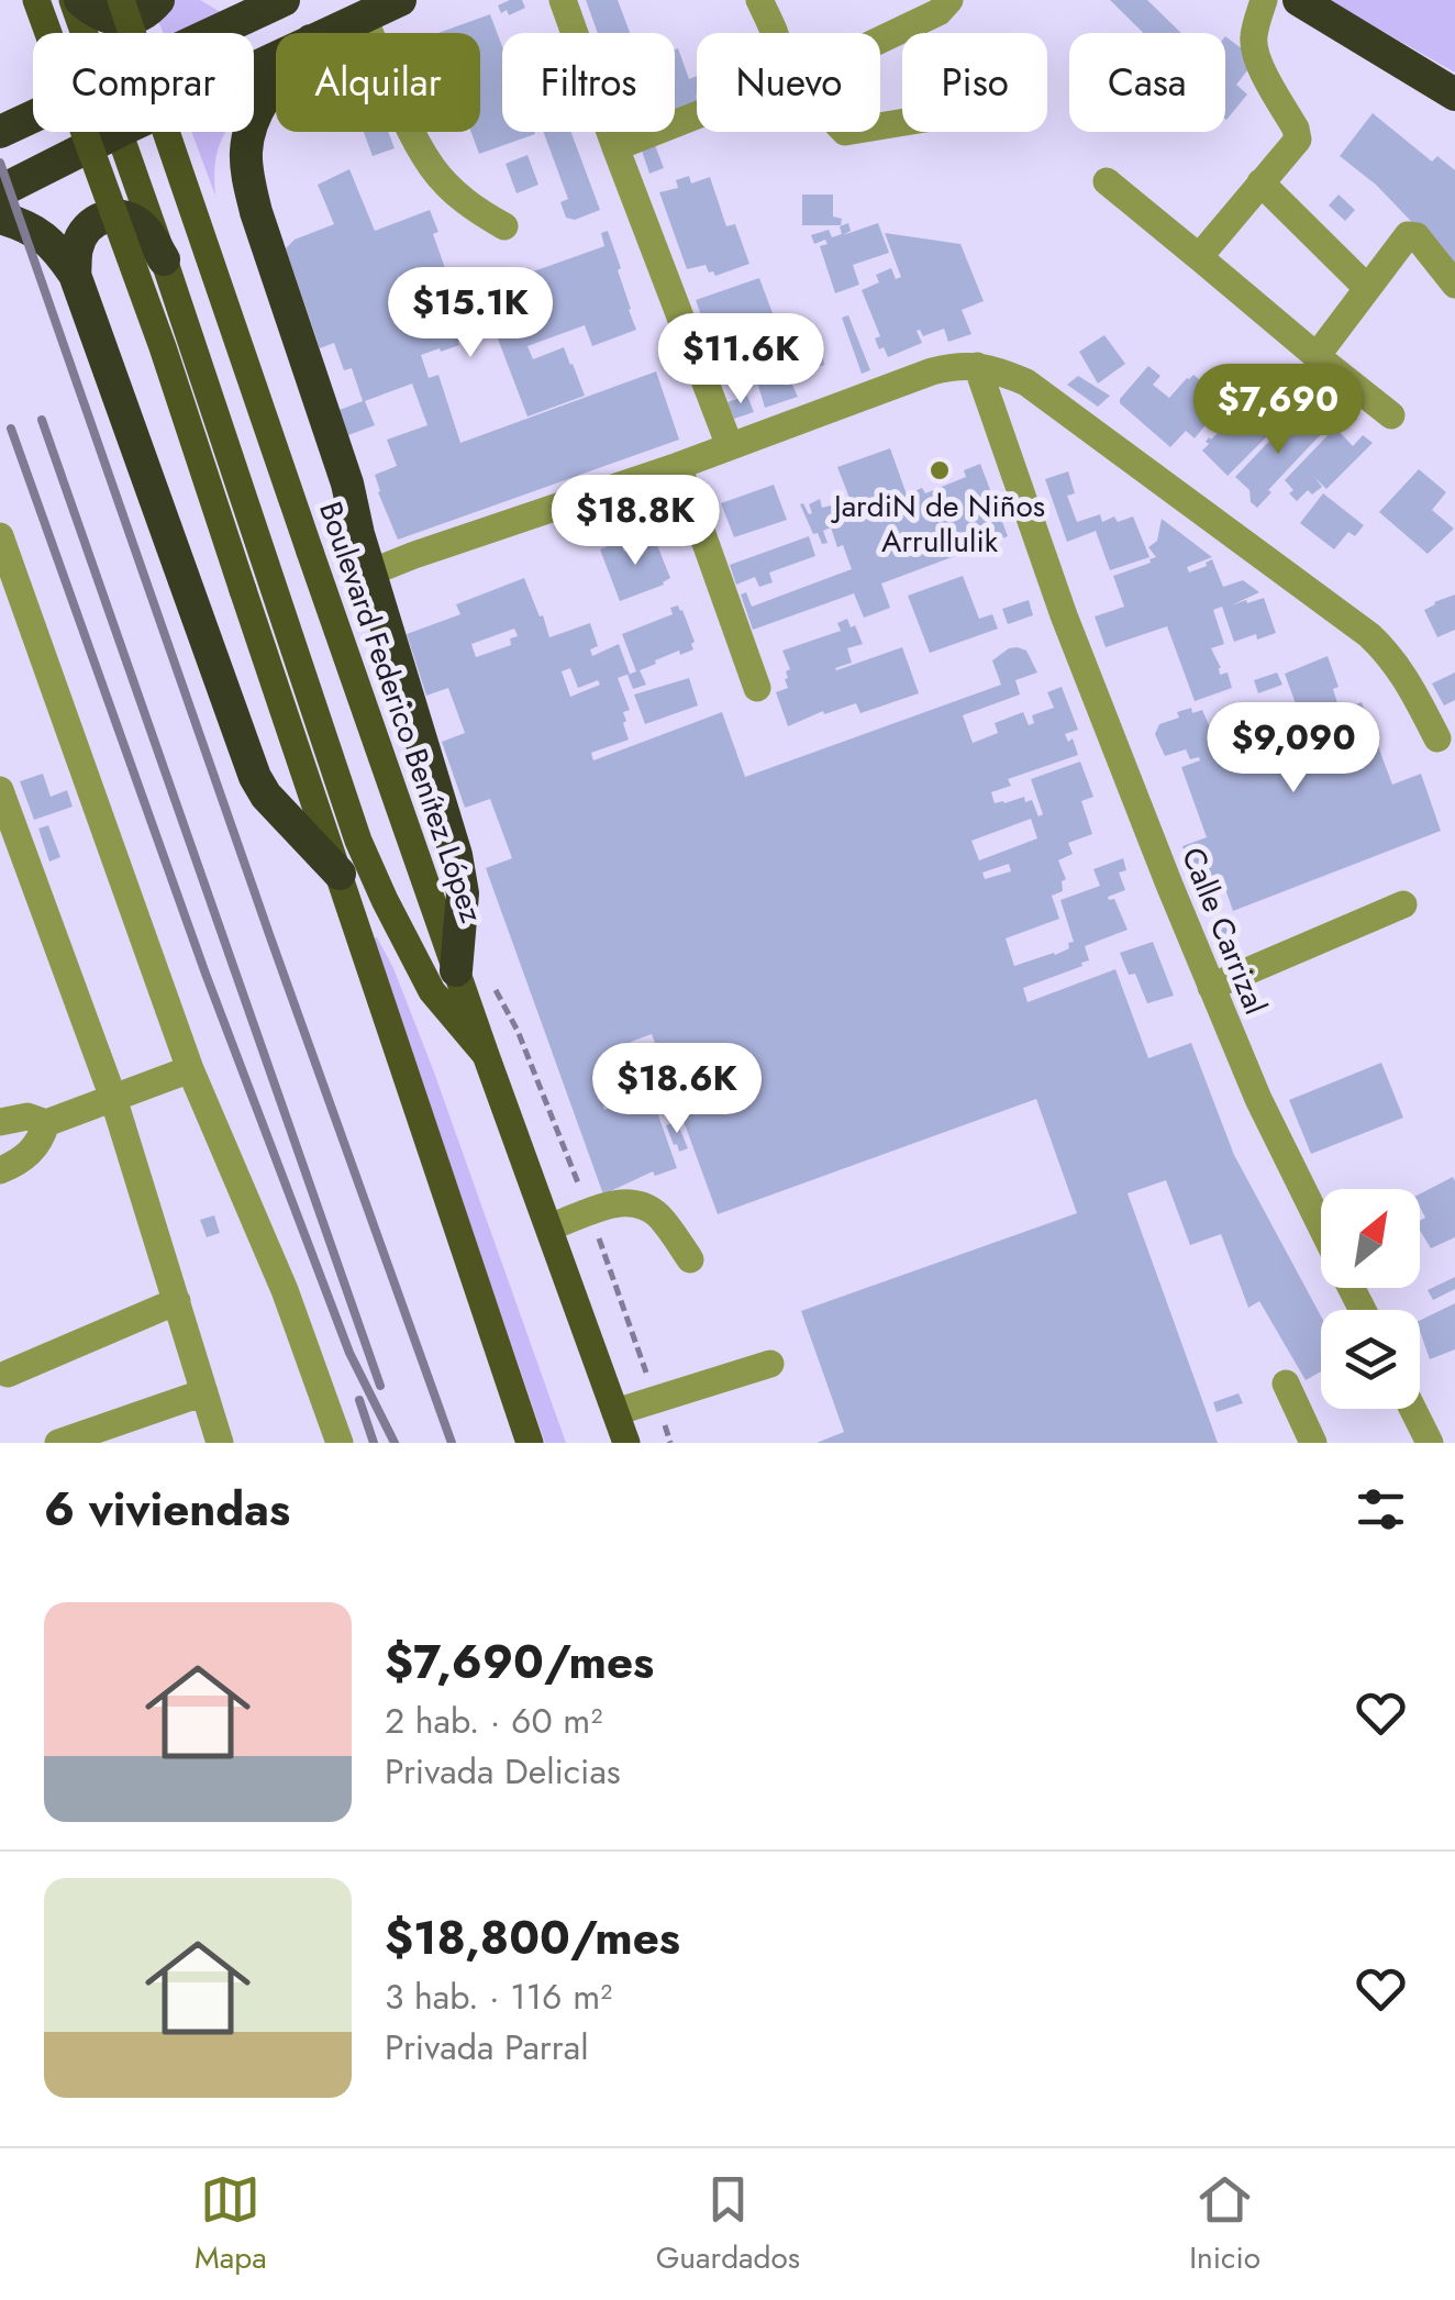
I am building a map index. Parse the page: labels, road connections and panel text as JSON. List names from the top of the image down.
{
  "streets": {
    "main road": ["Boulevard Federico Benítez López"],
    "street": ["Calle Carrizal"]
  },
  "places": ["JardiN de Niños Arrullulik"],
  "north": "top right",
  "page": {
    "chip": [
      "Comprar",
      "Alquilar",
      "Filtros",
      "Nuevo",
      "Piso",
      "Casa"
    ],
    "price": [
      "$15.1K",
      "$11.6K",
      "$7,690",
      "$18.8K",
      "$9,090",
      "$18.6K"
    ],
    "heading": "6 viviendas",
    "list": [
      {
        "name": "$7,690/mes",
        "note": "2 hab. · 60 m² · Privada Delicias"
      },
      {
        "name": "$18,800/mes",
        "note": "3 hab. · 116 m² · Privada Parral"
      }
    ],
    "tabs": ["Mapa", "Guardados", "Inicio"]
  }
}
